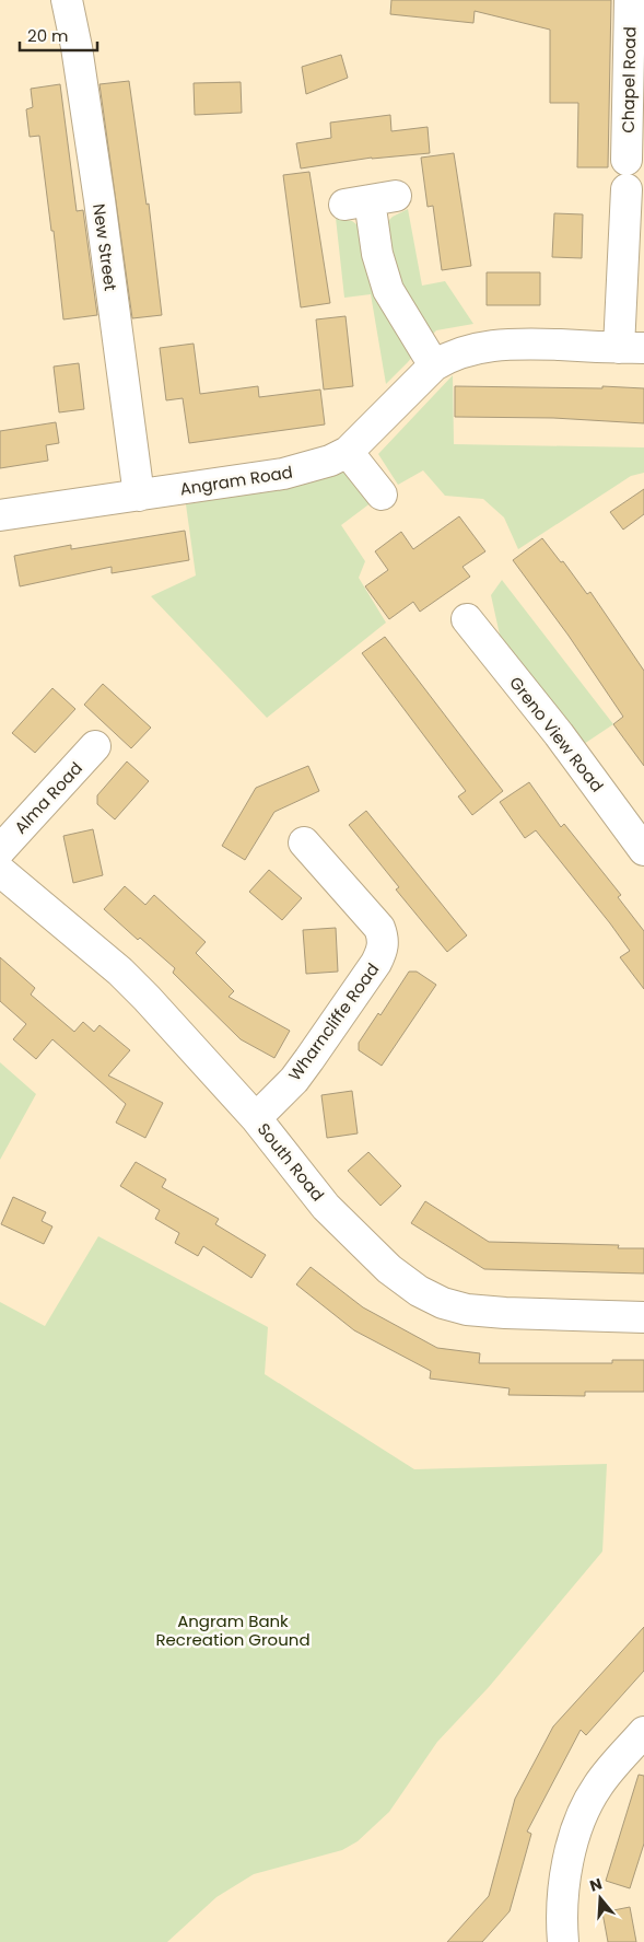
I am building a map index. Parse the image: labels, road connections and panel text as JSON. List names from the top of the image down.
{
  "streets": {
    "street": [
      "Chapel Road",
      "New Street",
      "Angram Road",
      "Greno View Road",
      "Alma Road",
      "Wharncliffe Road",
      "South Road"
    ]
  },
  "crossings": [
    ["New Street", "Angram Road"],
    ["Wharncliffe Road", "South Road"]
  ],
  "parks": ["Angram Bank Recreation Ground"],
  "scale_bar": "20 m",
  "north": "top"
}
